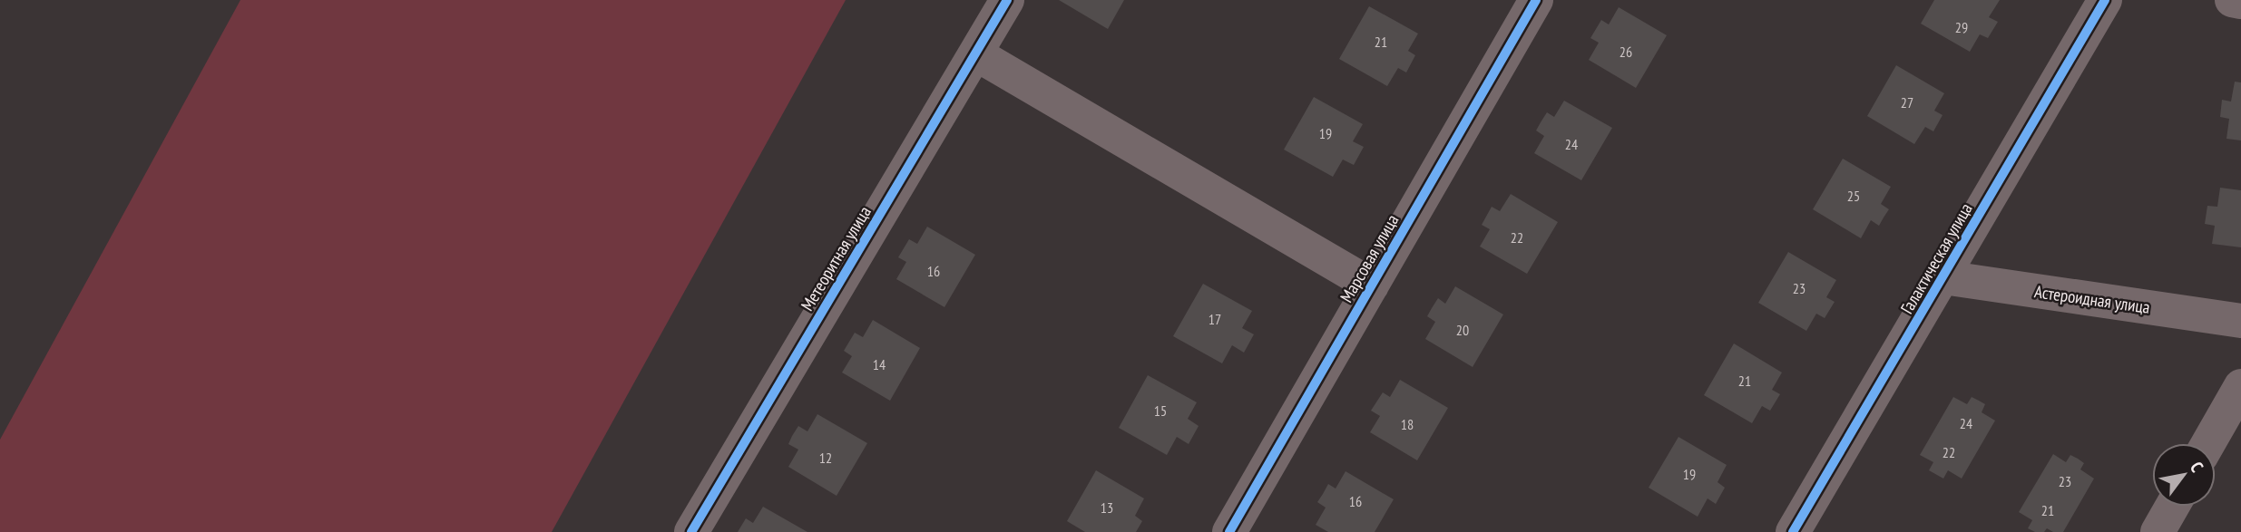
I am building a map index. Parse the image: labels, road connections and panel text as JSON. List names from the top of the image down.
{
  "streets": {
    "street": [
      "Метеоритная улица",
      "Марсовая улица",
      "Галактическая улица",
      "Астероидная улица"
    ]
  },
  "crossings": [
    ["Галактическая улица", "Астероидная улица"]
  ],
  "house_numbers": [
    "29",
    "21",
    "26",
    "27",
    "19",
    "24",
    "25",
    "22",
    "16",
    "23",
    "17",
    "20",
    "14",
    "21",
    "15",
    "24",
    "18",
    "22",
    "12",
    "19",
    "23",
    "16",
    "13",
    "21"
  ],
  "north": "top right"
}
